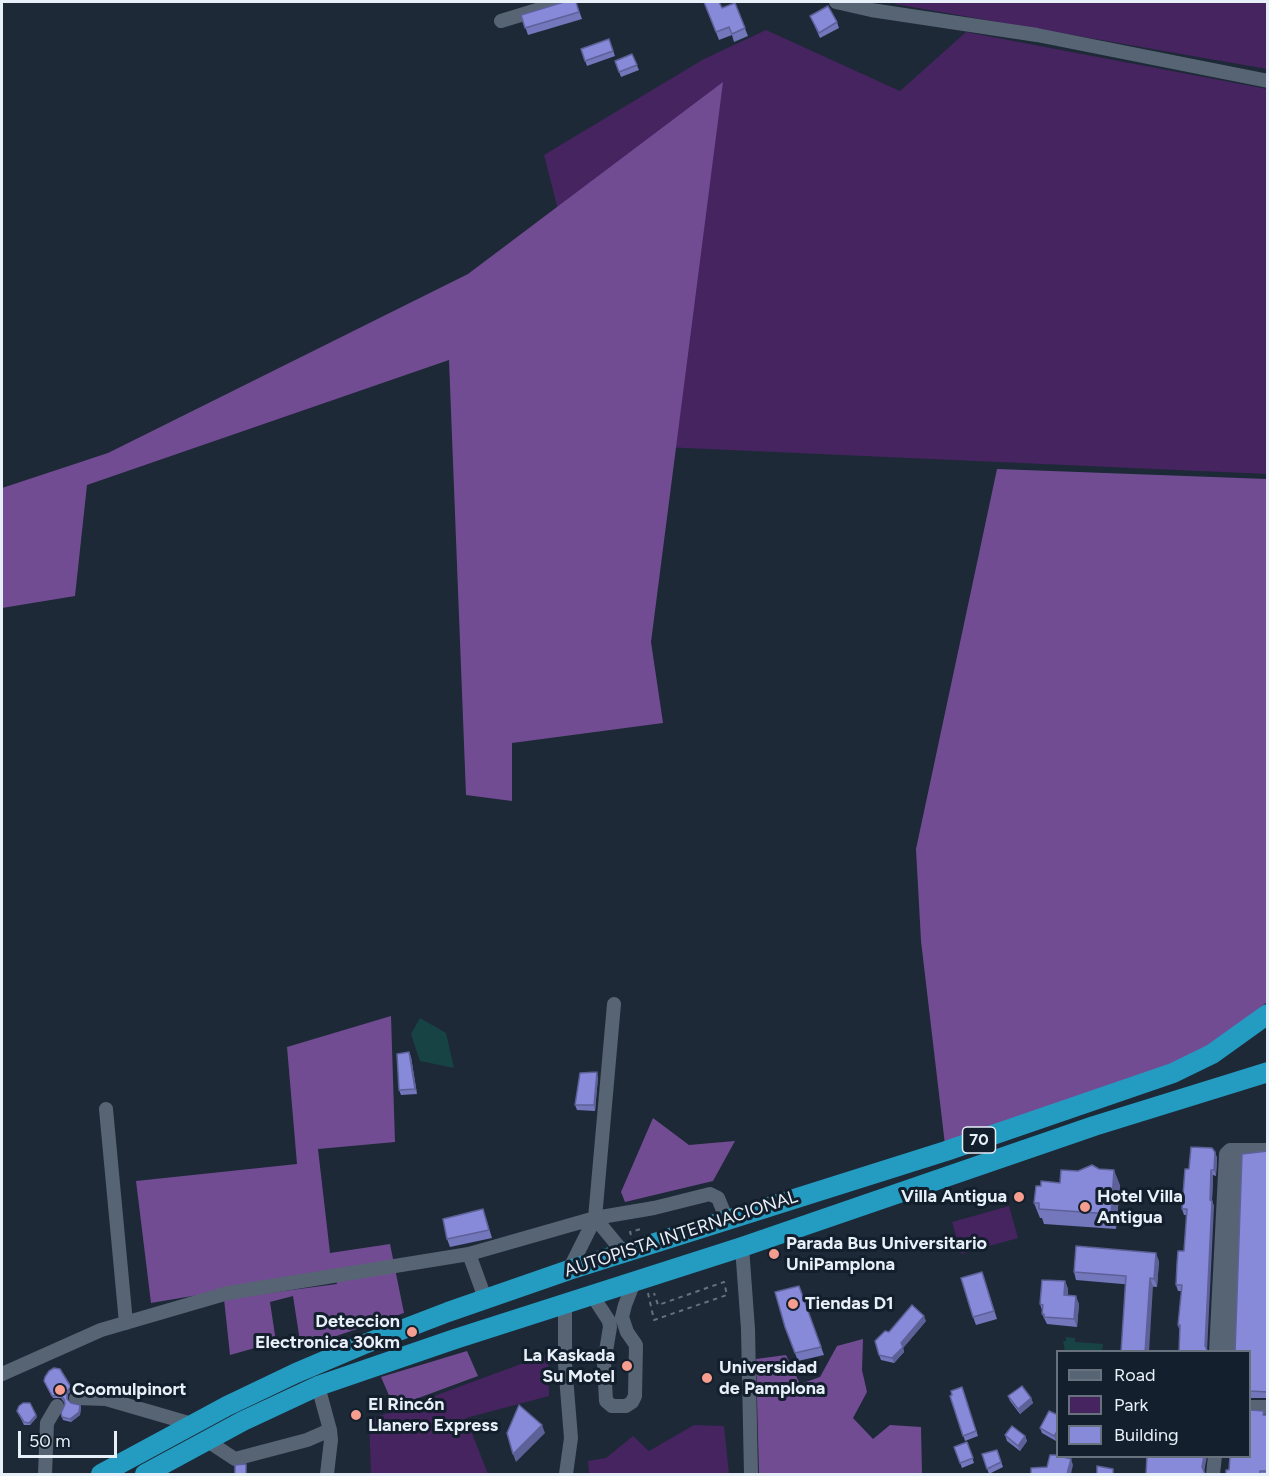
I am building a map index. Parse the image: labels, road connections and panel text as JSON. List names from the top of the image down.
{
  "streets": {
    "highway": ["70", "AUTOPISTA INTERNACIONAL"]
  },
  "places": [
    "Villa Antigua",
    "Hotel Villa Antigua",
    "Parada Bus Universitario UniPamplona",
    "Tiendas D1",
    "Deteccion Electronica 30km",
    "La Kaskada Su Motel",
    "Universidad de Pamplona",
    "Coomulpinort",
    "El Rincón Llanero Express"
  ],
  "legend": ["Road", "Park", "Building"],
  "scale_bar": "50 m"
}
